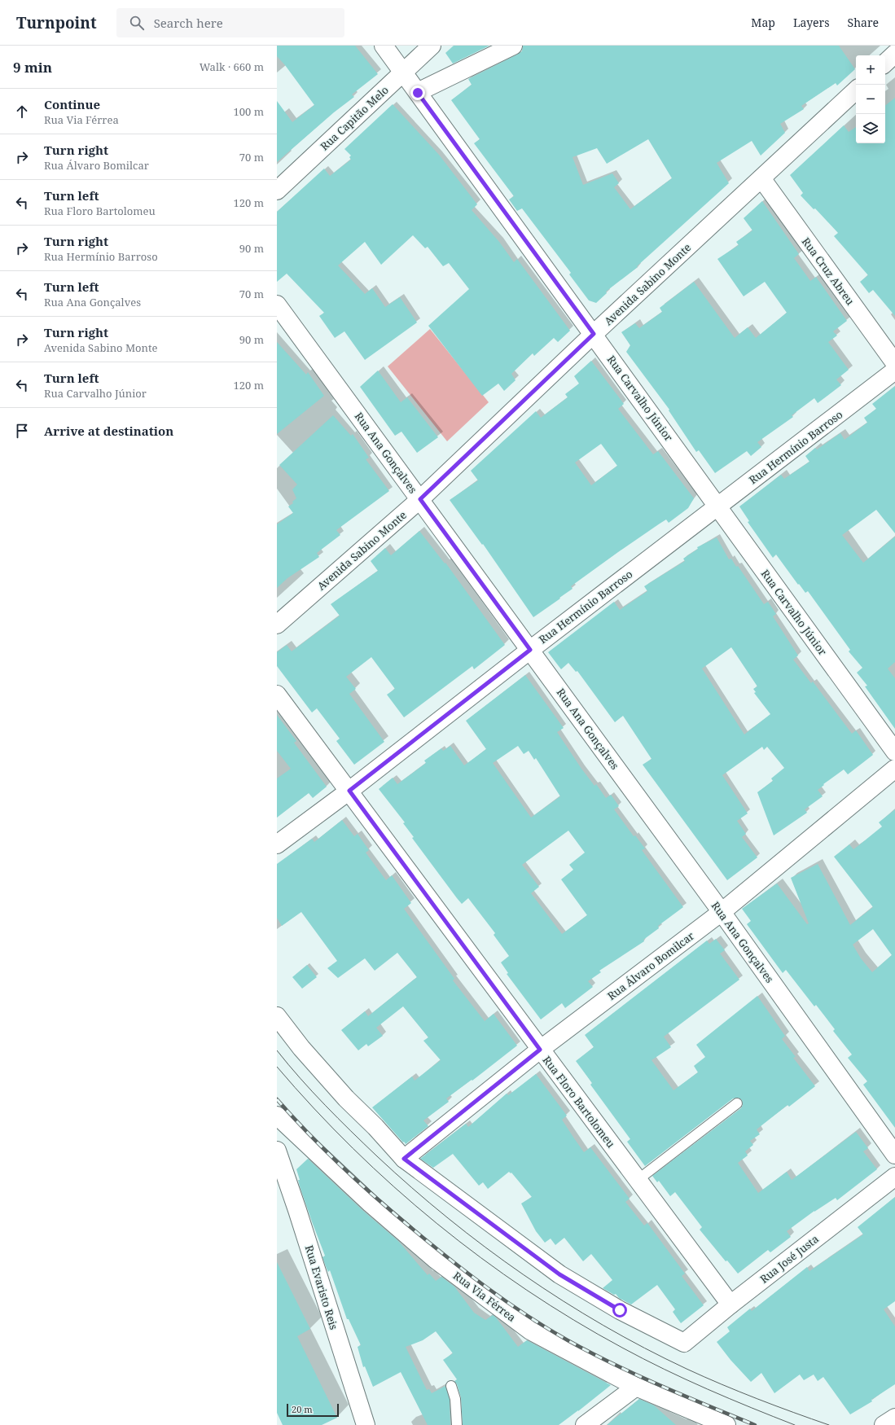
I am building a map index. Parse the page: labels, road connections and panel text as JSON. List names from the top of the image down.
{
  "streets": {
    "street": [
      "Rua Capitão Melo",
      "Rua Cruz Abreu",
      "Avenida Sabino Monte",
      "Rua Carvalho Júnior",
      "Rua Hermínio Barroso",
      "Rua Ana Gonçalves",
      "Rua Álvaro Bomilcar",
      "Rua Floro Bartolomeu",
      "Rua José Justa",
      "Rua Evaristo Reis",
      "Rua Via Férrea"
    ]
  },
  "crossings": [
    ["Rua Capitão Melo", "Rua Carvalho Júnior"],
    ["Rua Cruz Abreu", "Avenida Sabino Monte"],
    ["Avenida Sabino Monte", "Rua Carvalho Júnior"],
    ["Avenida Sabino Monte", "Rua Ana Gonçalves"],
    ["Rua Carvalho Júnior", "Rua Hermínio Barroso"],
    ["Rua Hermínio Barroso", "Rua Ana Gonçalves"],
    ["Rua Hermínio Barroso", "Rua Floro Bartolomeu"],
    ["Rua Ana Gonçalves", "Rua Álvaro Bomilcar"],
    ["Rua Álvaro Bomilcar", "Rua Floro Bartolomeu"],
    ["Rua Álvaro Bomilcar", "Rua José Justa"],
    ["Rua Floro Bartolomeu", "Rua José Justa"]
  ],
  "scale_bar": "20 m",
  "page": {
    "header": "Turnpoint",
    "search": "Search here",
    "nav": ["Map", "Layers", "Share"],
    "heading": ["9 min", "Walk · 660 m"],
    "map_buttons": ["+", "−"],
    "list": [
      ["Continue", "Rua Via Férrea", "100 m"],
      ["Turn right", "Rua Álvaro Bomilcar", "70 m"],
      ["Turn left", "Rua Floro Bartolomeu", "120 m"],
      ["Turn right", "Rua Hermínio Barroso", "90 m"],
      ["Turn left", "Rua Ana Gonçalves", "70 m"],
      ["Turn right", "Avenida Sabino Monte", "90 m"],
      ["Turn left", "Rua Carvalho Júnior", "120 m"],
      "Arrive at destination"
    ],
    "scale": "20 m"
  }
}
